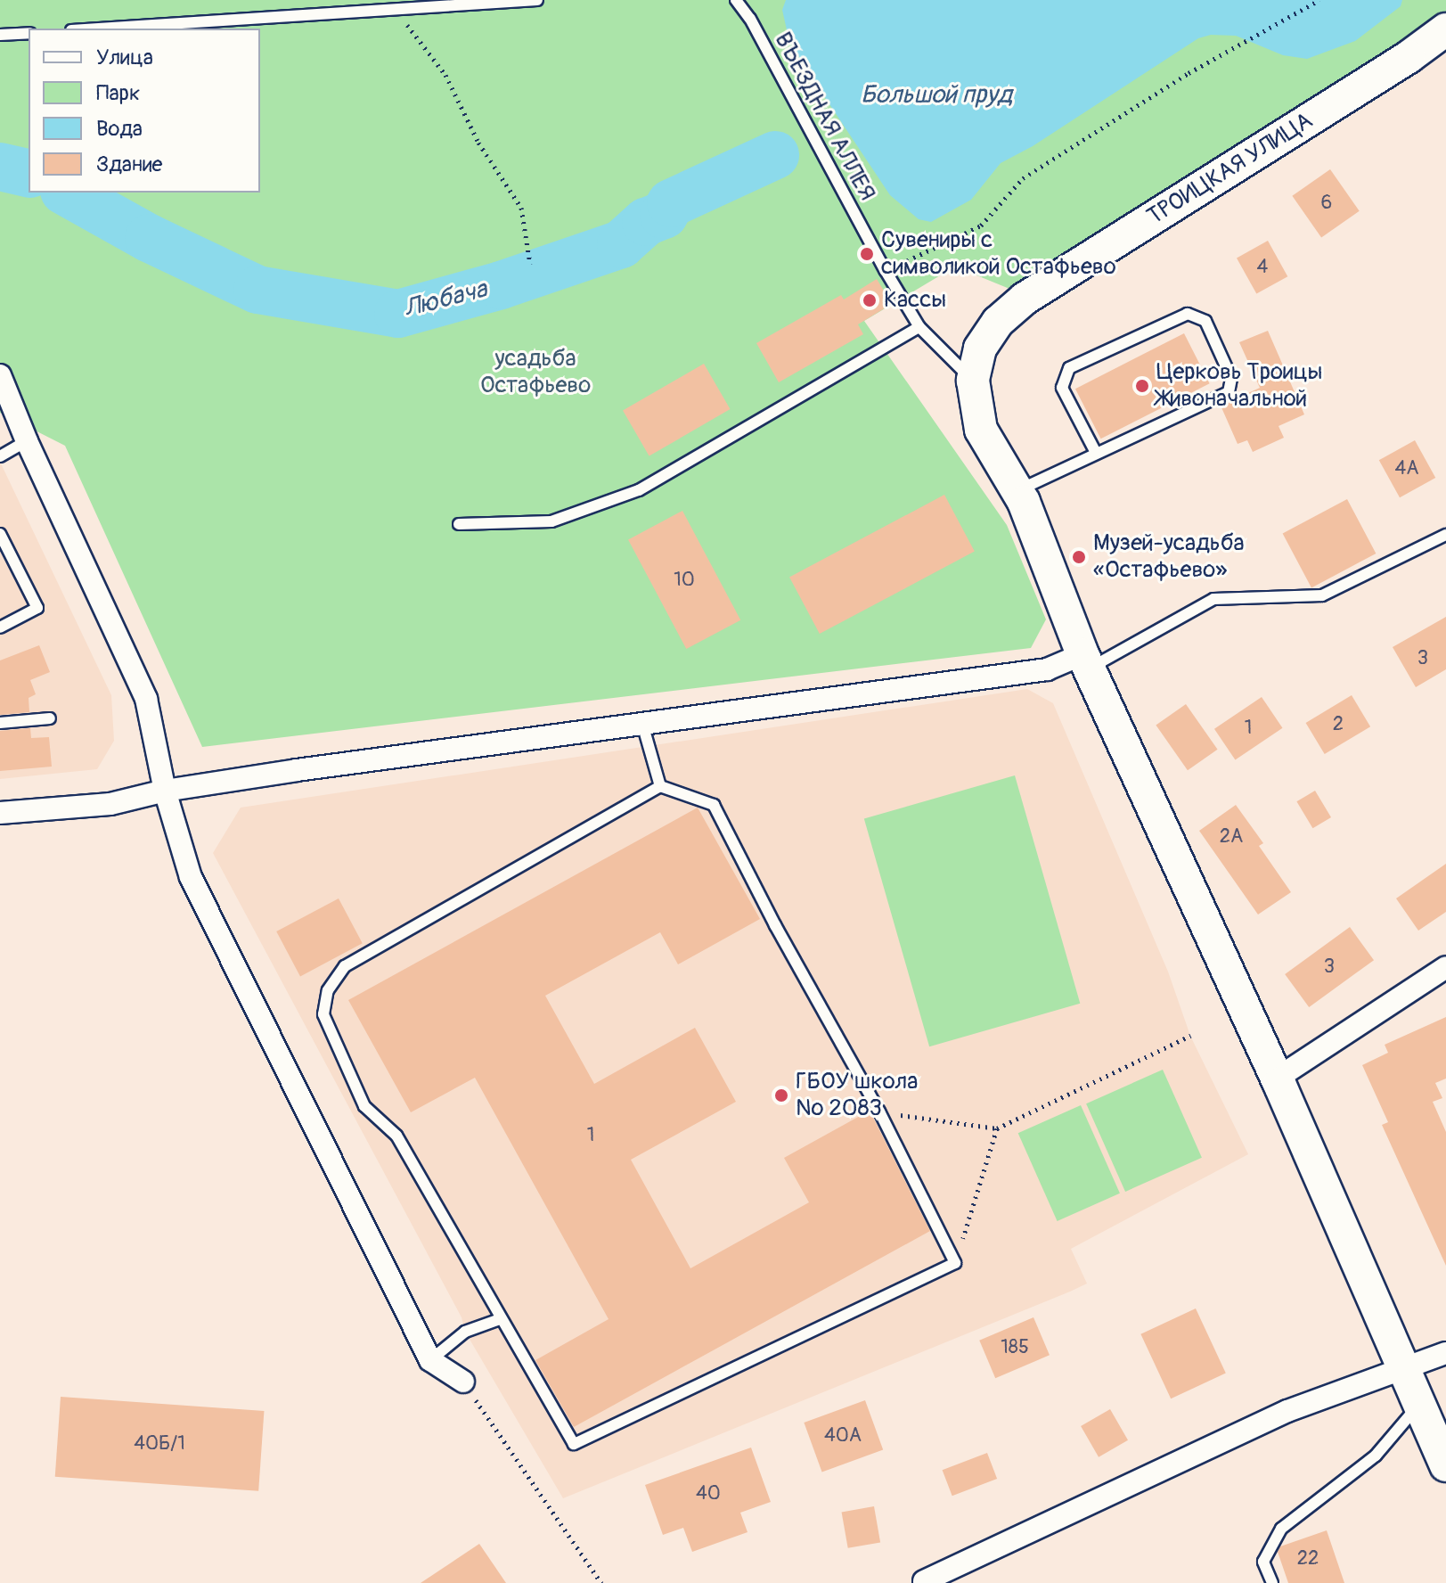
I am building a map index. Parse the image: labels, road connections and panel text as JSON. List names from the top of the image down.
{
  "streets": {
    "street": ["ТРОИЦКАЯ УЛИЦА"],
    "lane": ["ВЪЕЗДНАЯ АЛЛЕЯ"]
  },
  "crossings": [
    ["ВЪЕЗДНАЯ АЛЛЕЯ", "ТРОИЦКАЯ УЛИЦА"]
  ],
  "water": ["Большой пруд", "Любача"],
  "parks": ["усадьба Остафьево"],
  "places": [
    "Сувениры с символикой Остафьево",
    "Кассы",
    "Церковь Троицы Живоначальной",
    "Музей-усадьба «Остафьево»",
    "ГБОУ школа № 2083"
  ],
  "house_numbers": [
    "6",
    "4",
    "4А",
    "10",
    "3",
    "2",
    "1",
    "2А",
    "3",
    "1",
    "185",
    "40А",
    "40Б/1",
    "40",
    "22"
  ],
  "legend": [
    "Улица",
    "Парк",
    "Вода",
    "Здание"
  ]
}
